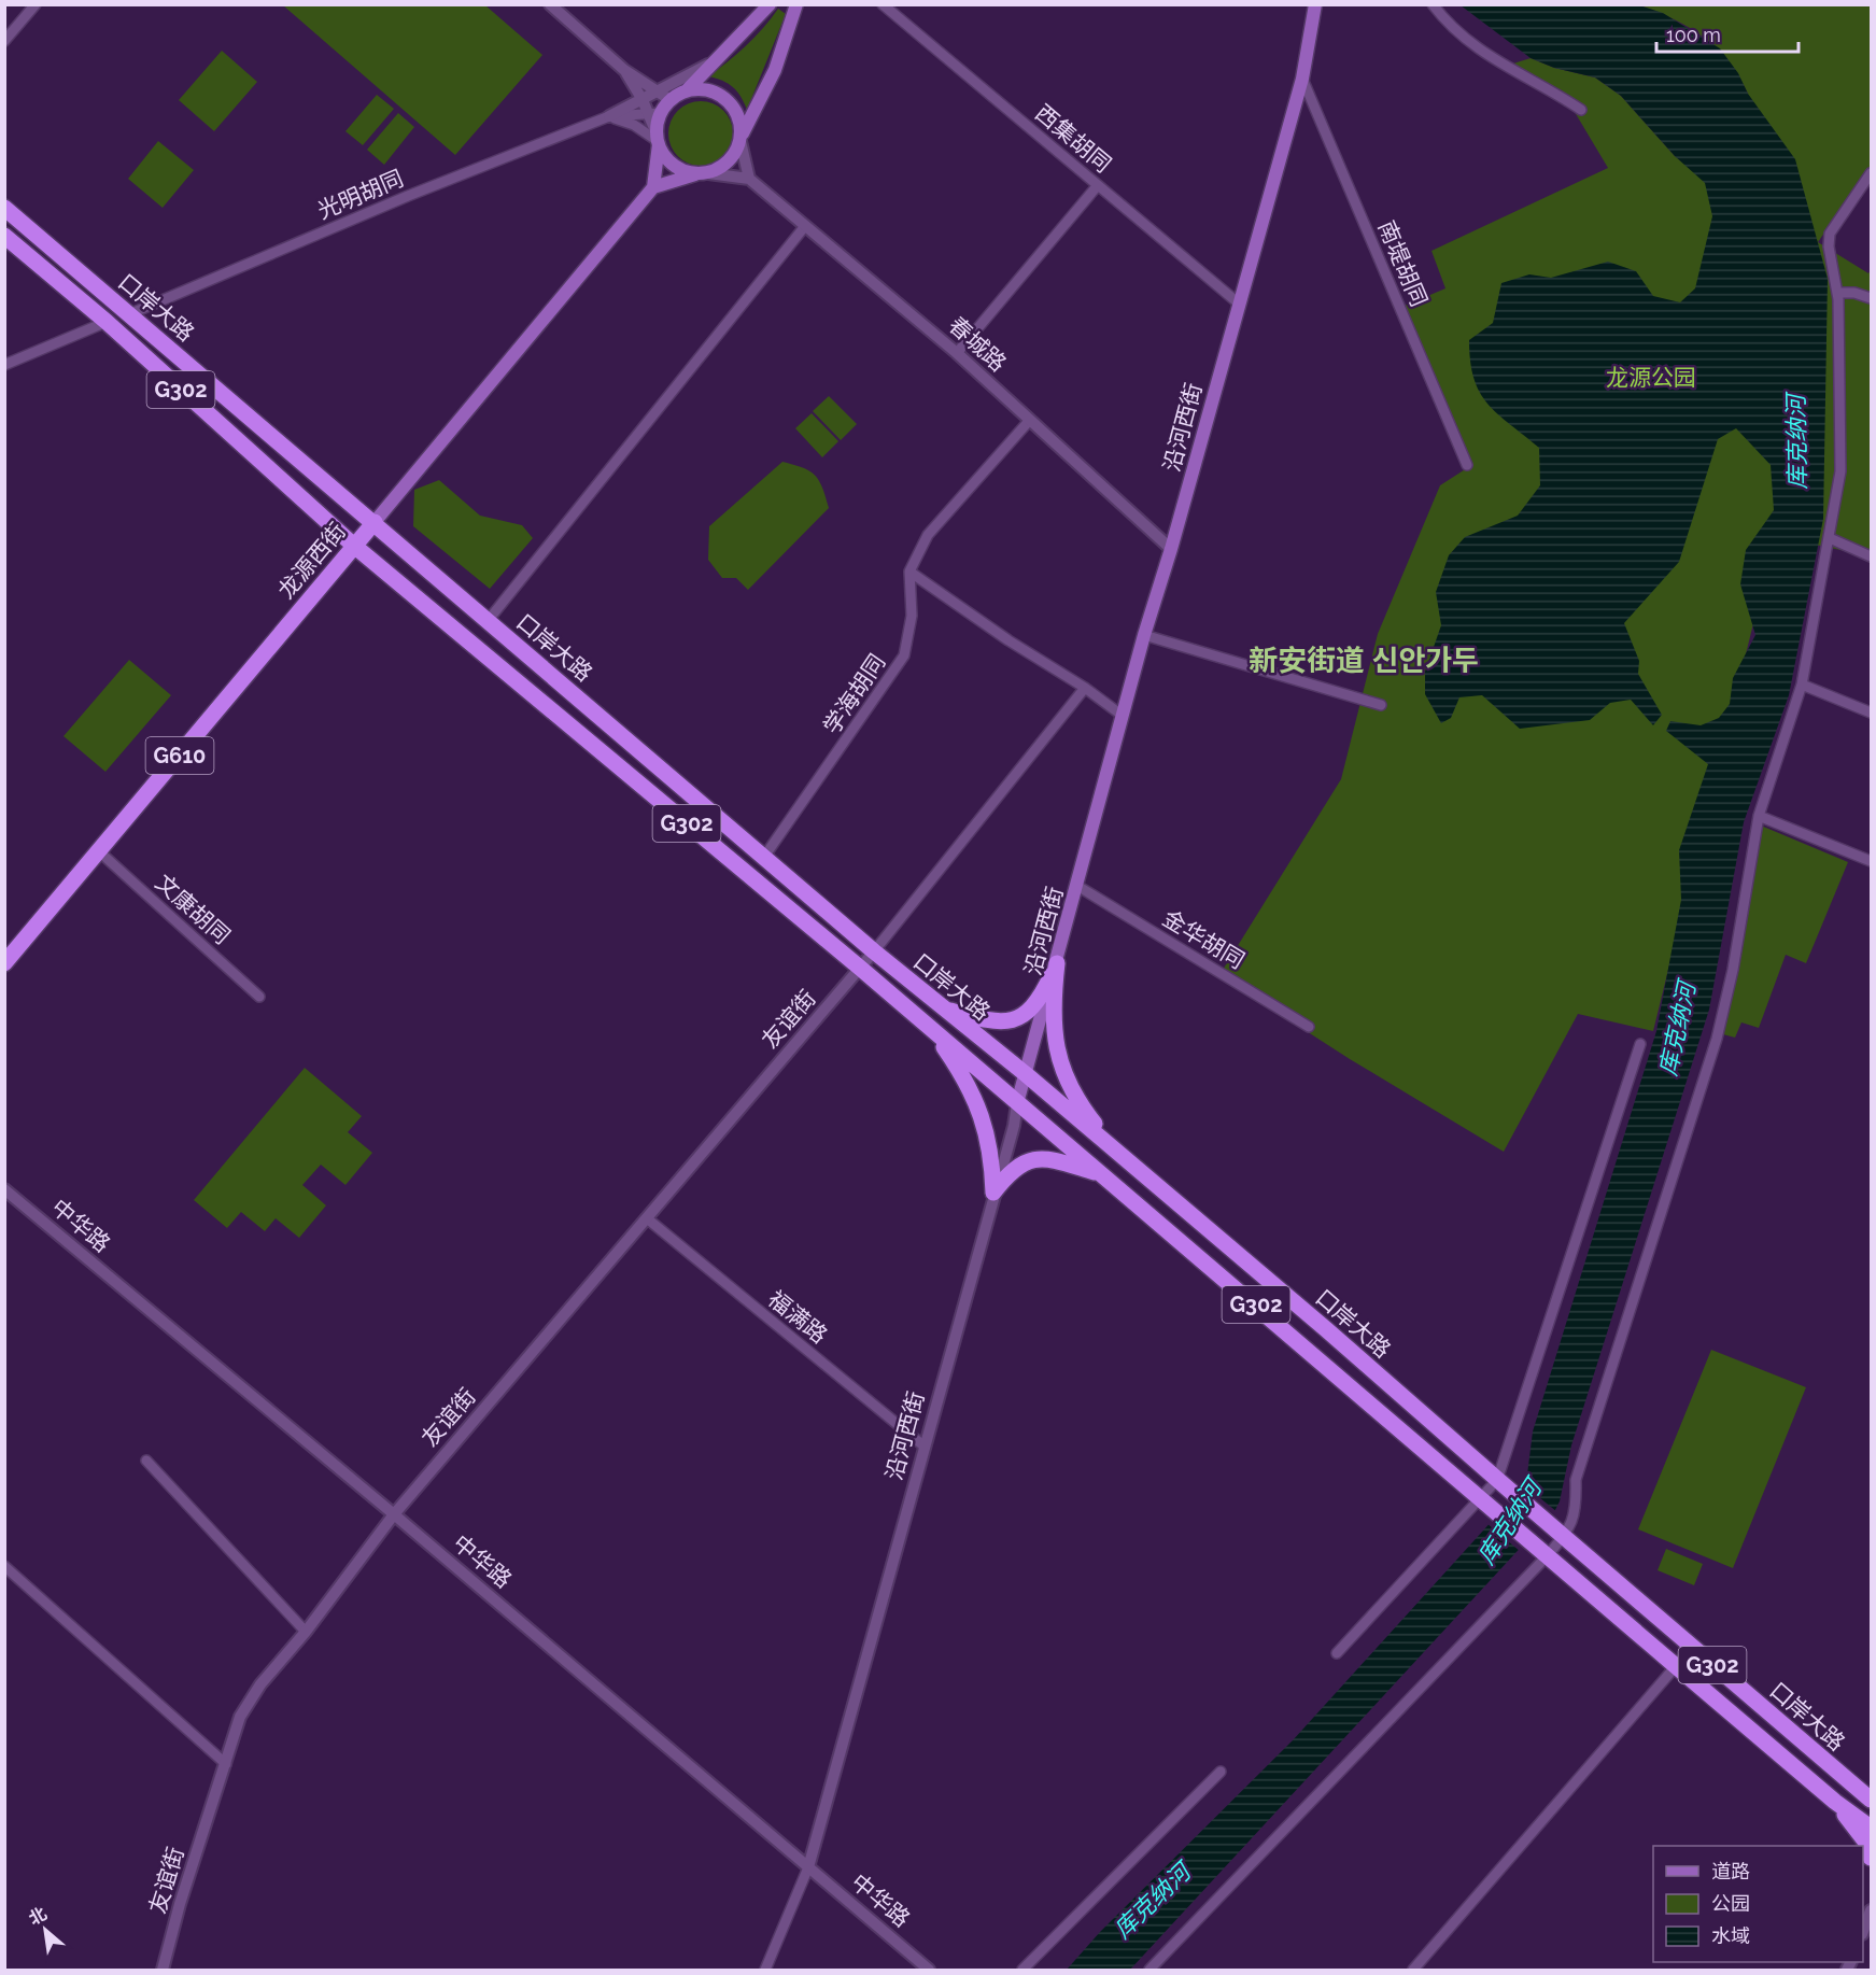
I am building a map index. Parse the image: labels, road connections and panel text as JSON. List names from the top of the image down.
{
  "streets": {
    "highway": [
      "口岸大路",
      "G302",
      "龙源西街",
      "G610"
    ],
    "main road": ["沿河西街"],
    "street": [
      "西集胡同",
      "光明胡同",
      "南堤胡同",
      "春城路",
      "学海胡同",
      "文康胡同",
      "金华胡同",
      "友谊街",
      "中华路",
      "福满路"
    ]
  },
  "crossings": [
    ["西集胡同", "沿河西街"],
    ["光明胡同", "口岸大路"],
    ["南堤胡同", "沿河西街"],
    ["口岸大路", "沿河西街"],
    ["口岸大路", "龙源西街"],
    ["口岸大路", "学海胡同"],
    ["口岸大路", "友谊街"],
    ["春城路", "沿河西街"],
    ["春城路", "学海胡同"],
    ["沿河西街", "金华胡同"],
    ["沿河西街", "中华路"],
    ["沿河西街", "福满路"],
    ["龙源西街", "文康胡同"],
    ["友谊街", "中华路"],
    ["友谊街", "福满路"]
  ],
  "districts": ["新安街道 신안가두"],
  "water": ["库克纳河"],
  "parks": ["龙源公园"],
  "legend": ["道路", "公园", "水域"],
  "scale_bar": "100 m",
  "north": "top left"
}
